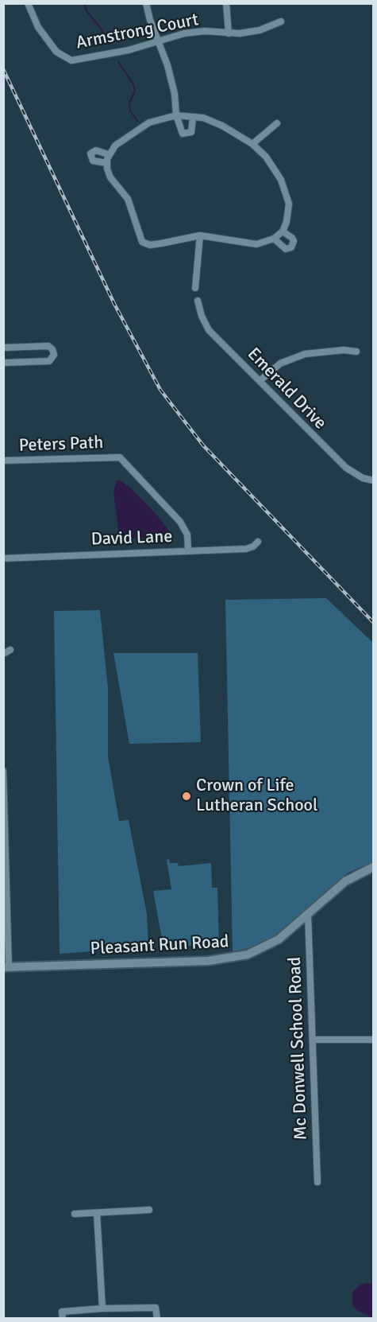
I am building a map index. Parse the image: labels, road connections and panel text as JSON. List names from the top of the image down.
{
  "streets": {
    "main road": ["Pleasant Run Road"],
    "street": [
      "Armstrong Court",
      "Emerald Drive",
      "Peters Path",
      "David Lane",
      "Mc Donwell School Road"
    ]
  },
  "crossings": [
    ["Peters Path", "David Lane"],
    ["Pleasant Run Road", "Mc Donwell School Road"]
  ],
  "places": ["Crown of Life Lutheran School"]
}
